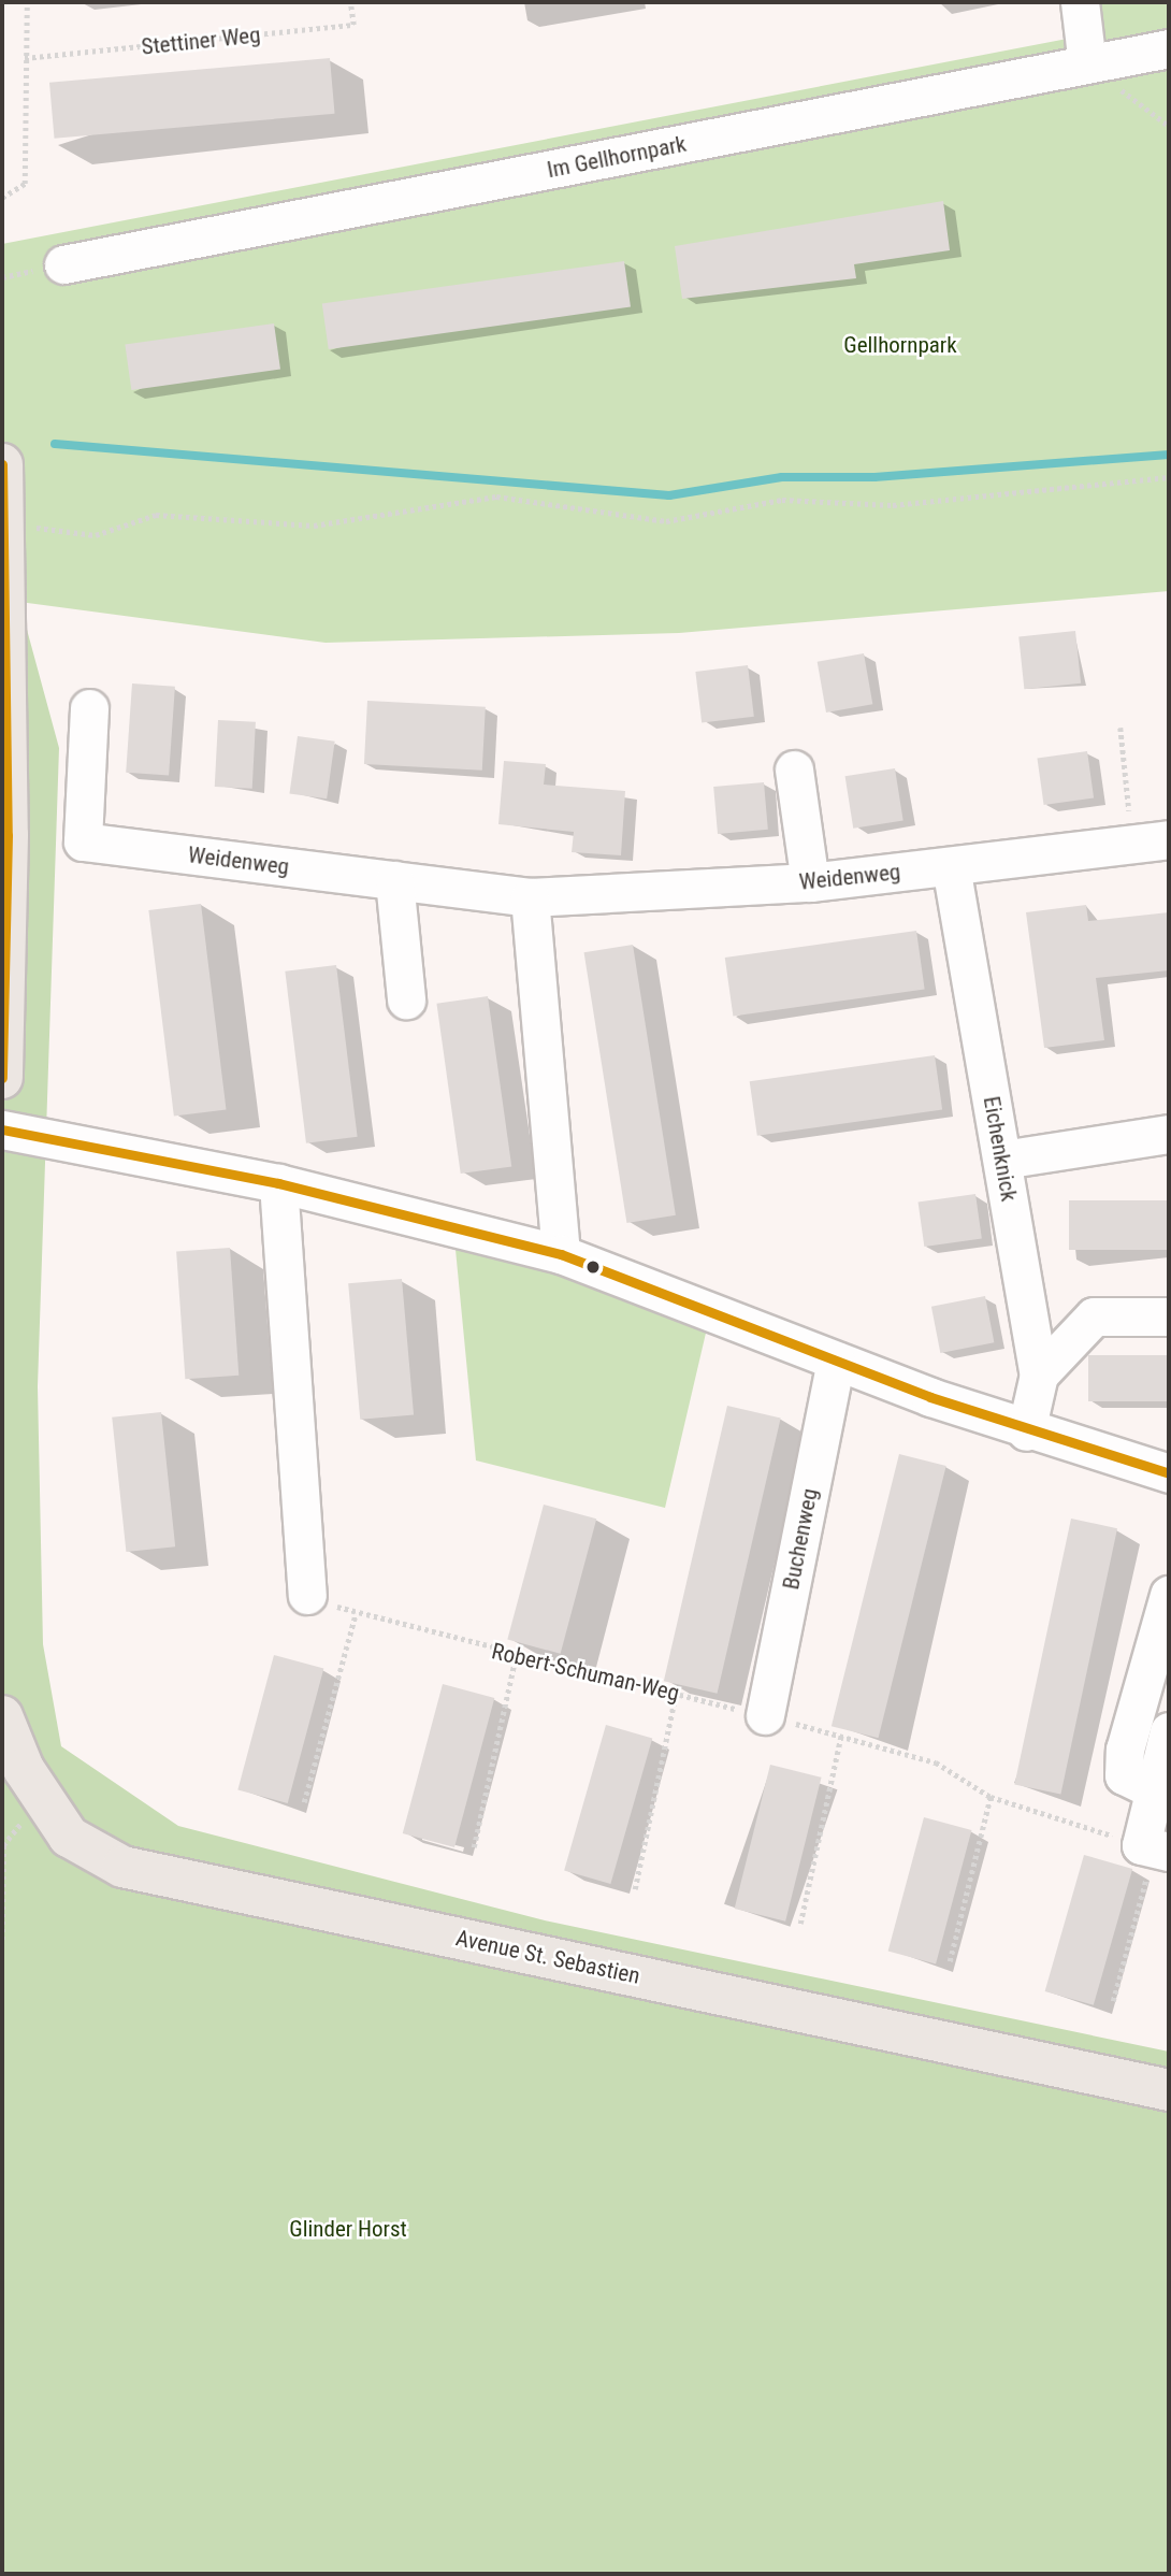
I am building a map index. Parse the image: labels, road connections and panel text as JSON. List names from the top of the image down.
{
  "streets": {
    "main road": ["Avenue St. Sebastien"],
    "street": [
      "Im Gellhornpark",
      "Weidenweg",
      "Eichenknick",
      "Buchenweg"
    ],
    "path": ["Stettiner Weg", "Robert-Schuman-Weg"]
  },
  "crossings": [
    ["Weidenweg", "Eichenknick"],
    ["Buchenweg", "Robert-Schuman-Weg"]
  ],
  "parks": ["Gellhornpark", "Glinder Horst"]
}
